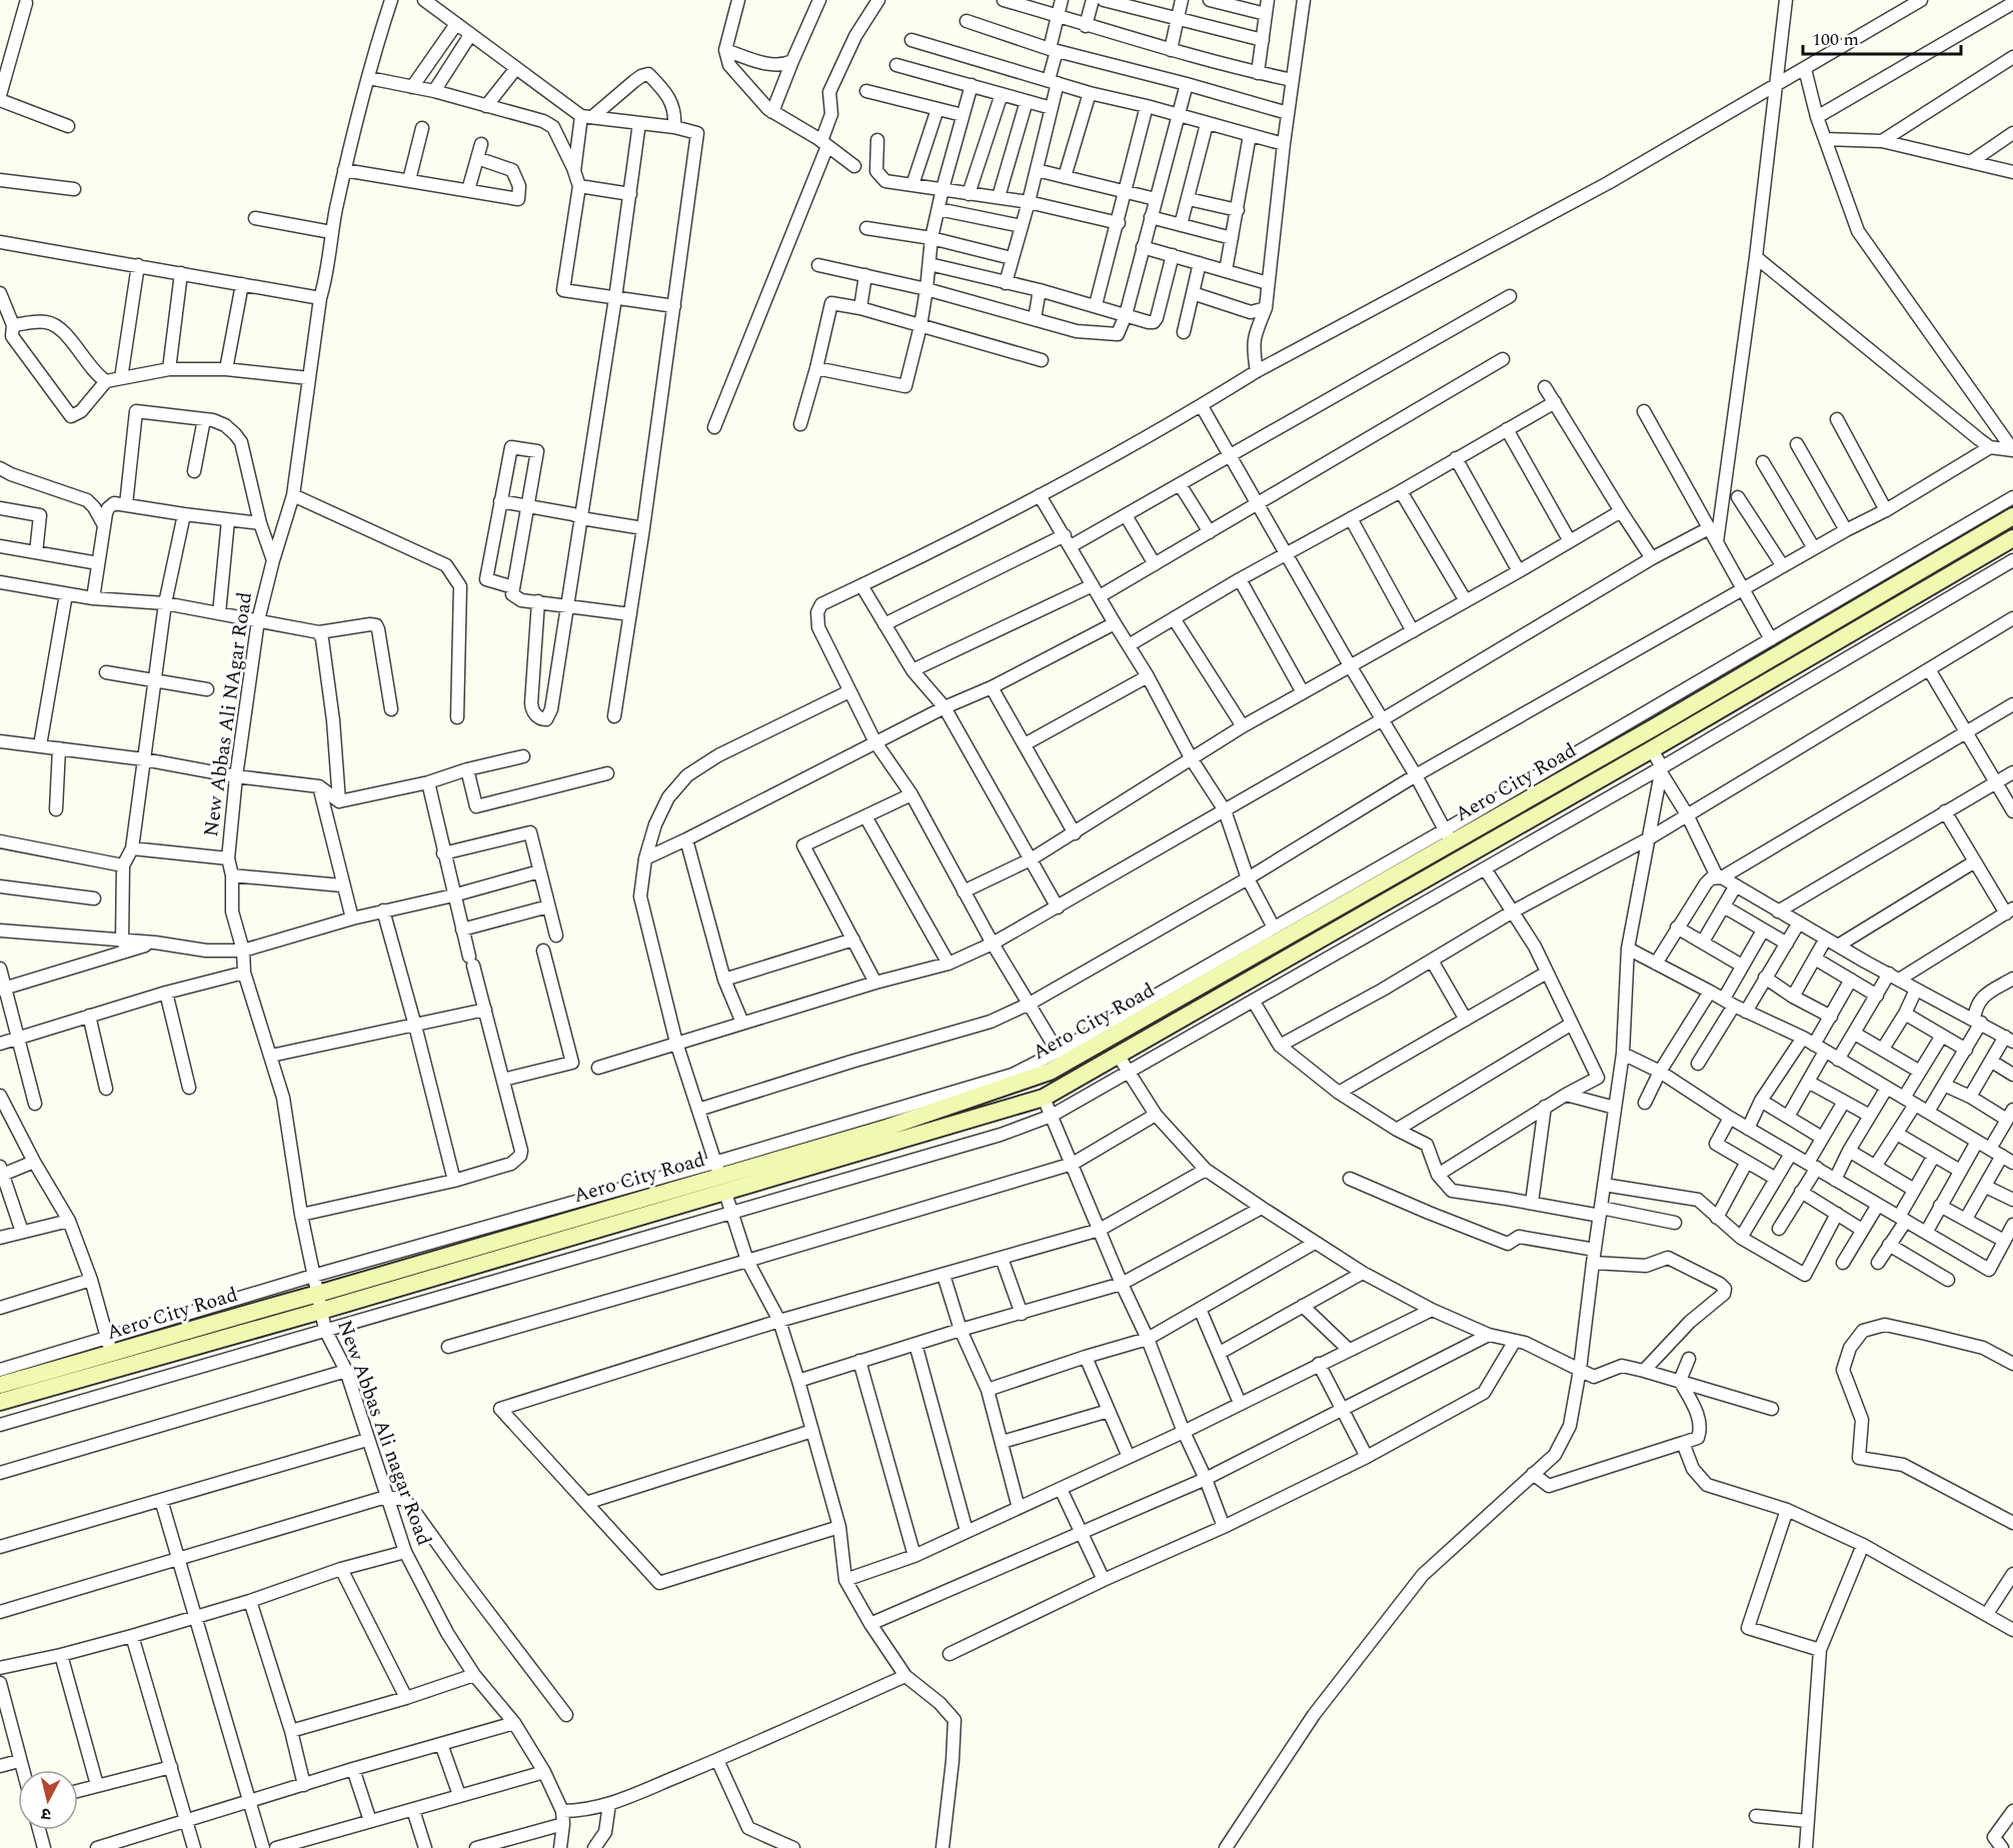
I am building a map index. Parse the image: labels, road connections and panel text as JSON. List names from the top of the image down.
{
  "streets": {
    "street": ["New Abbas Ali NAgar Road", "Aero City Road", "New Abbas Ali nagar Road"]
  },
  "crossings": [
    ["New Abbas Ali NAgar Road", "Aero City Road"],
    ["New Abbas Ali NAgar Road", "New Abbas Ali nagar Road"],
    ["Aero City Road", "New Abbas Ali nagar Road"]
  ],
  "scale_bar": "100 m",
  "north": "bottom"
}
